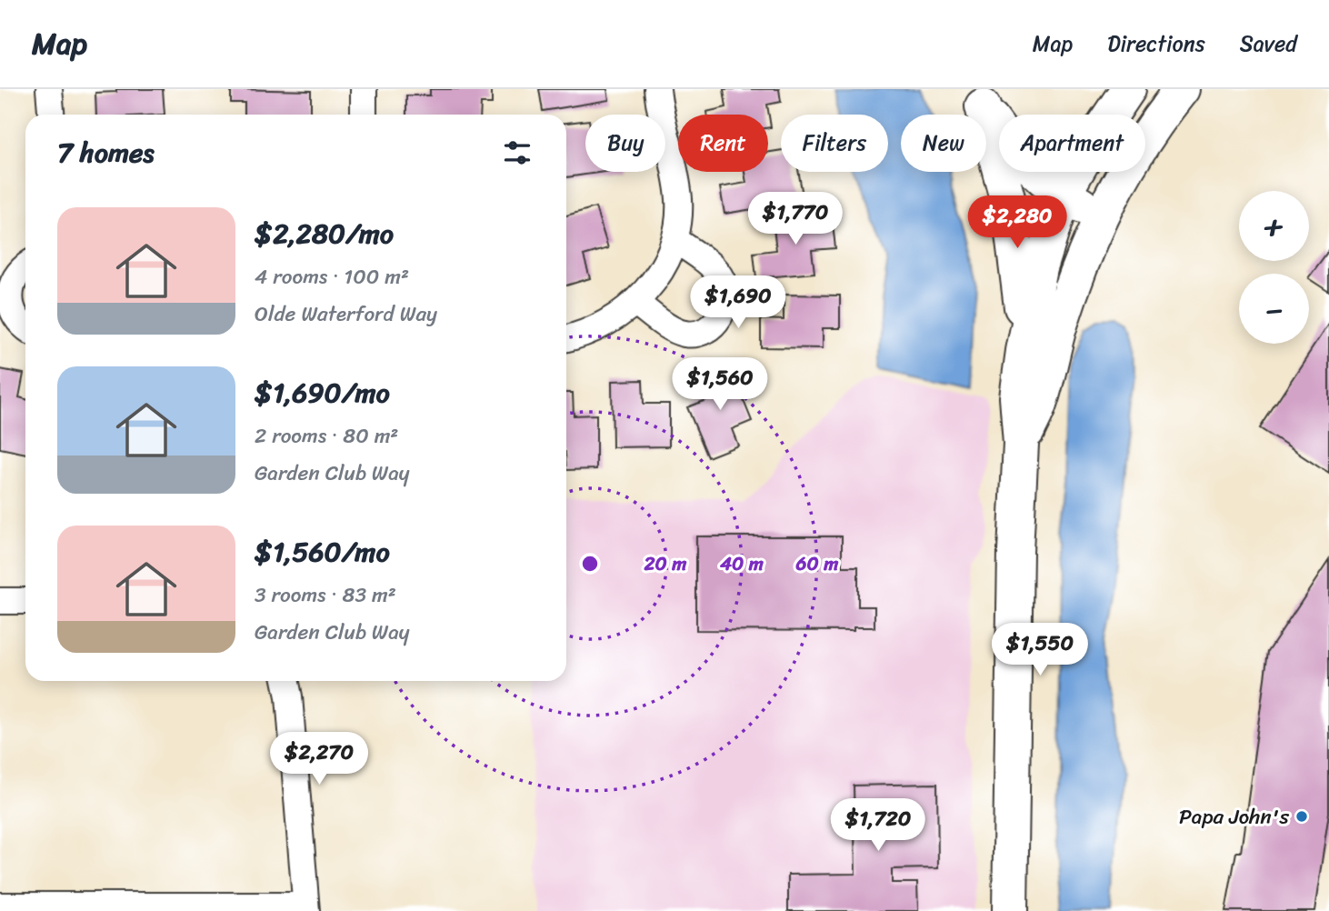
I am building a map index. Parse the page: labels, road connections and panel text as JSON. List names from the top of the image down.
{
  "places": ["Papa John's"],
  "page": {
    "header": "Map",
    "nav": ["Map", "Directions", "Saved"],
    "chip": [
      "Buy",
      "Rent",
      "Filters",
      "New",
      "Apartment"
    ],
    "heading": "7 homes",
    "map_buttons": ["+", "−"],
    "list": [
      {
        "name": "$2,280/mo",
        "note": "4 rooms · 100 m² · Olde Waterford Way"
      },
      {
        "name": "$1,690/mo",
        "note": "2 rooms · 80 m² · Garden Club Way"
      },
      {
        "name": "$1,560/mo",
        "note": "3 rooms · 83 m² · Garden Club Way"
      }
    ],
    "price": [
      "$1,770",
      "$2,280",
      "$1,690",
      "$1,560",
      "$1,550",
      "$2,270",
      "$1,720"
    ]
  },
  "rings": ["20 m", "40 m", "60 m"]
}
